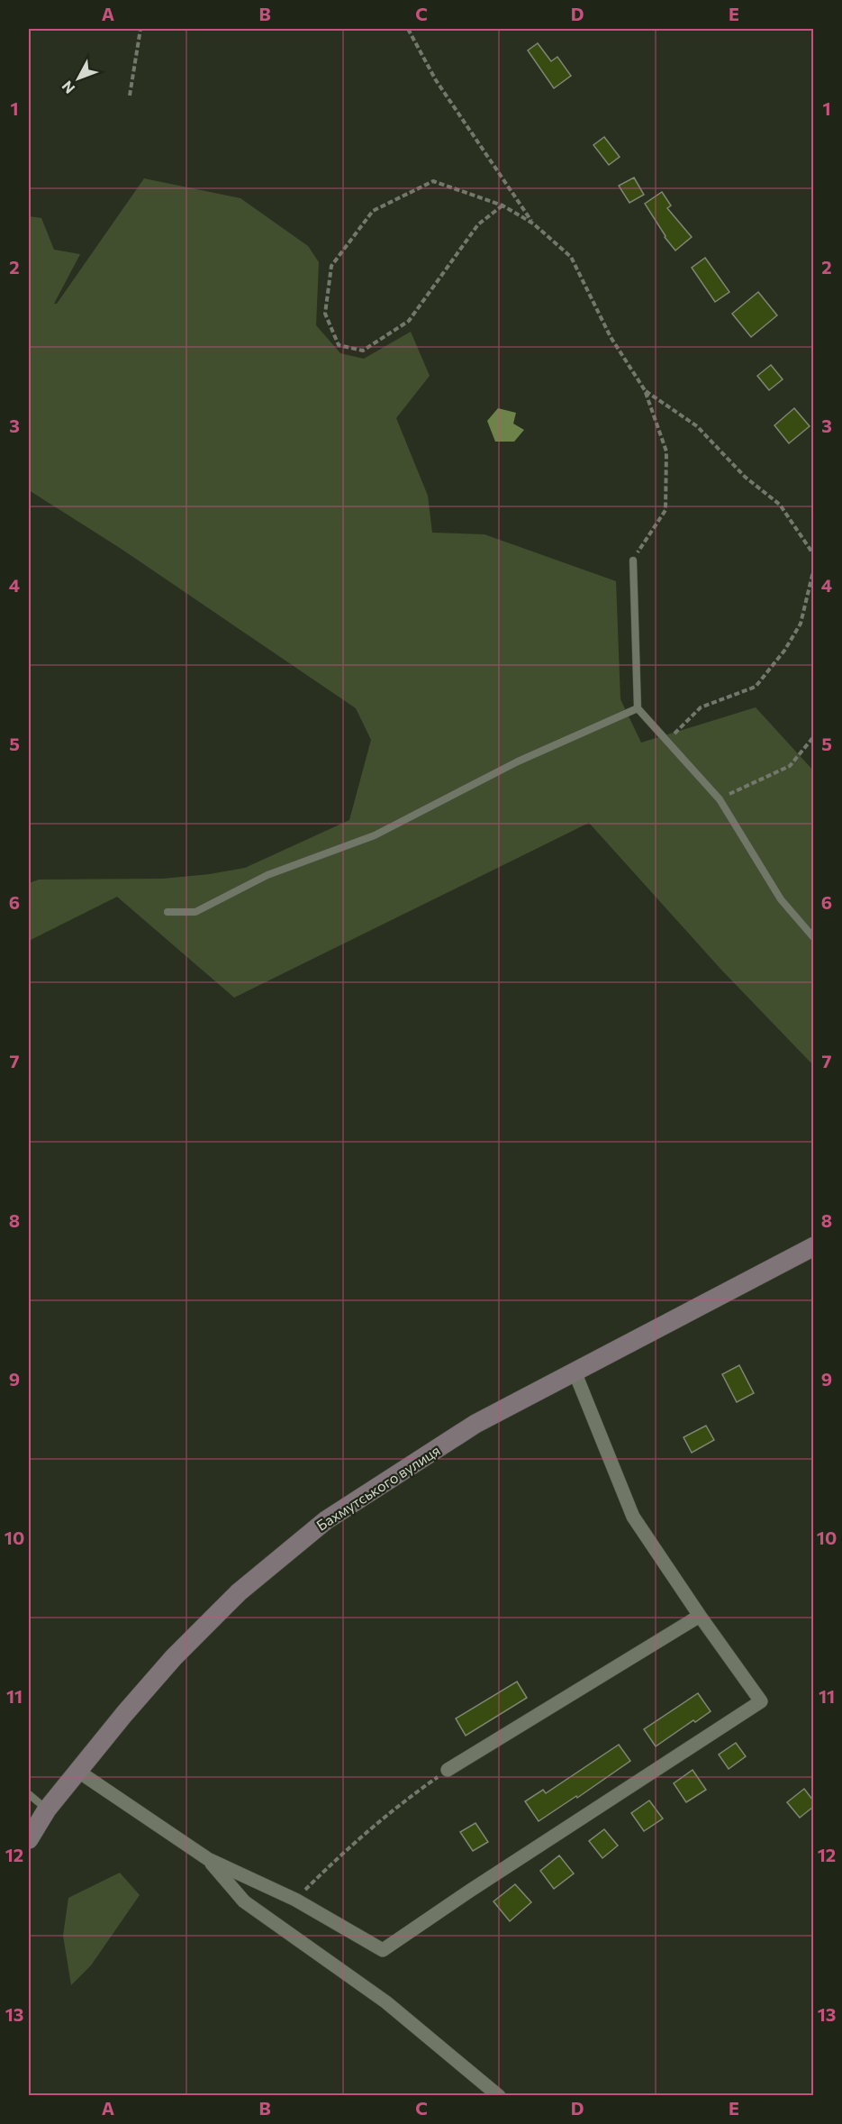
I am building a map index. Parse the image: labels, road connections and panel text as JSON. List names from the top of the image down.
{
  "streets": {
    "main road": ["Бахмутського вулиця"]
  },
  "north": "bottom left",
  "grid": {
    "columns": [
      "A",
      "B",
      "C",
      "D",
      "E"
    ],
    "rows": [
      "1",
      "2",
      "3",
      "4",
      "5",
      "6",
      "7",
      "8",
      "9",
      "10",
      "11",
      "12",
      "13"
    ]
  }
}
